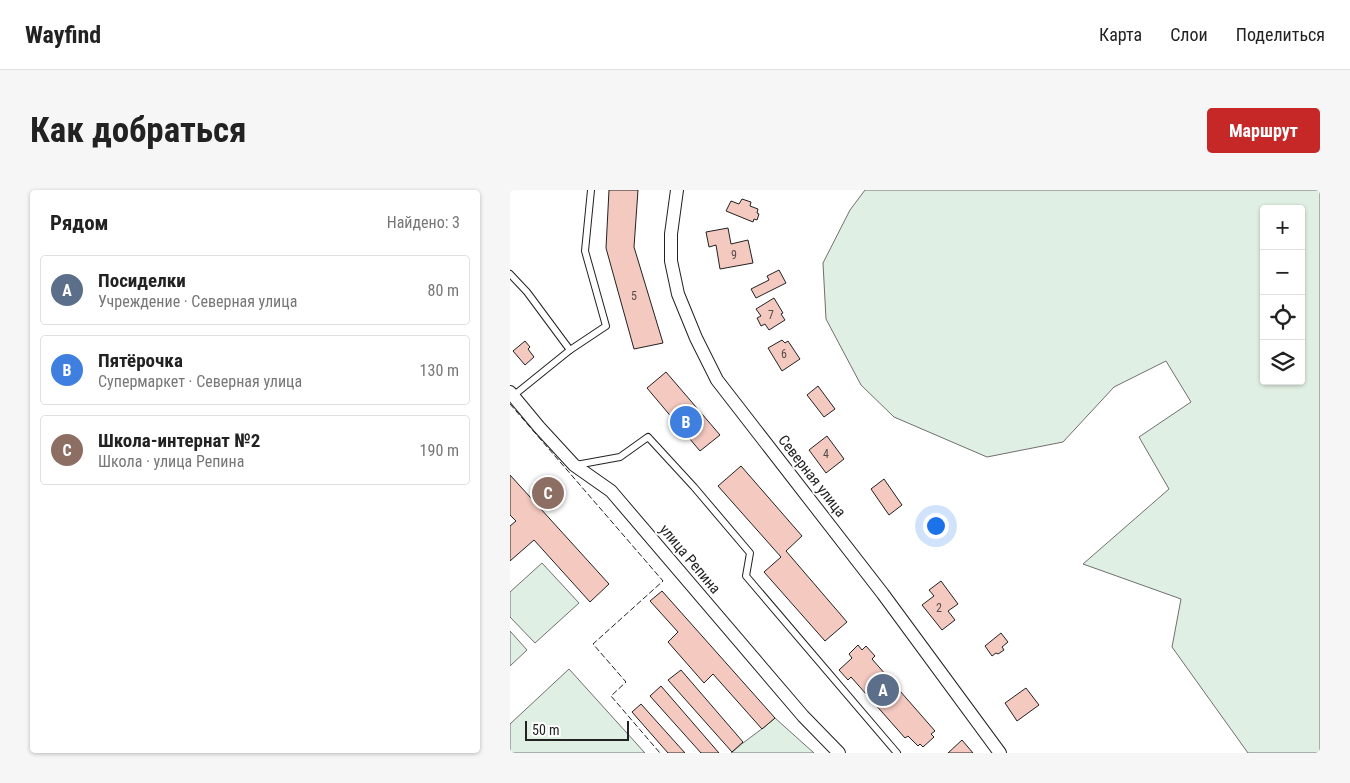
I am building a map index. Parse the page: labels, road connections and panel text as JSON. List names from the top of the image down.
{
  "streets": {
    "street": ["Северная улица", "улица Репина"]
  },
  "house_numbers": [
    "9",
    "5",
    "7",
    "6",
    "4",
    "2"
  ],
  "scale_bar": "50 m",
  "page": {
    "header": "Wayfind",
    "nav": ["Карта", "Слои", "Поделиться"],
    "buttons": "Маршрут",
    "title": "Как добраться",
    "heading": ["Рядом", "Найдено: 3"],
    "map_buttons": ["+", "−"],
    "list": [
      {
        "mark": "A",
        "name": "Посиделки",
        "note": "Учреждение · Северная улица",
        "value": "80 m"
      },
      {
        "mark": "B",
        "name": "Пятёрочка",
        "note": "Супермаркет · Северная улица",
        "value": "130 m"
      },
      {
        "mark": "C",
        "name": "Школа-интернат №2",
        "note": "Школа · улица Репина",
        "value": "190 m"
      }
    ],
    "pins": ["B", "C", "A"],
    "scale": "50 m"
  }
}
